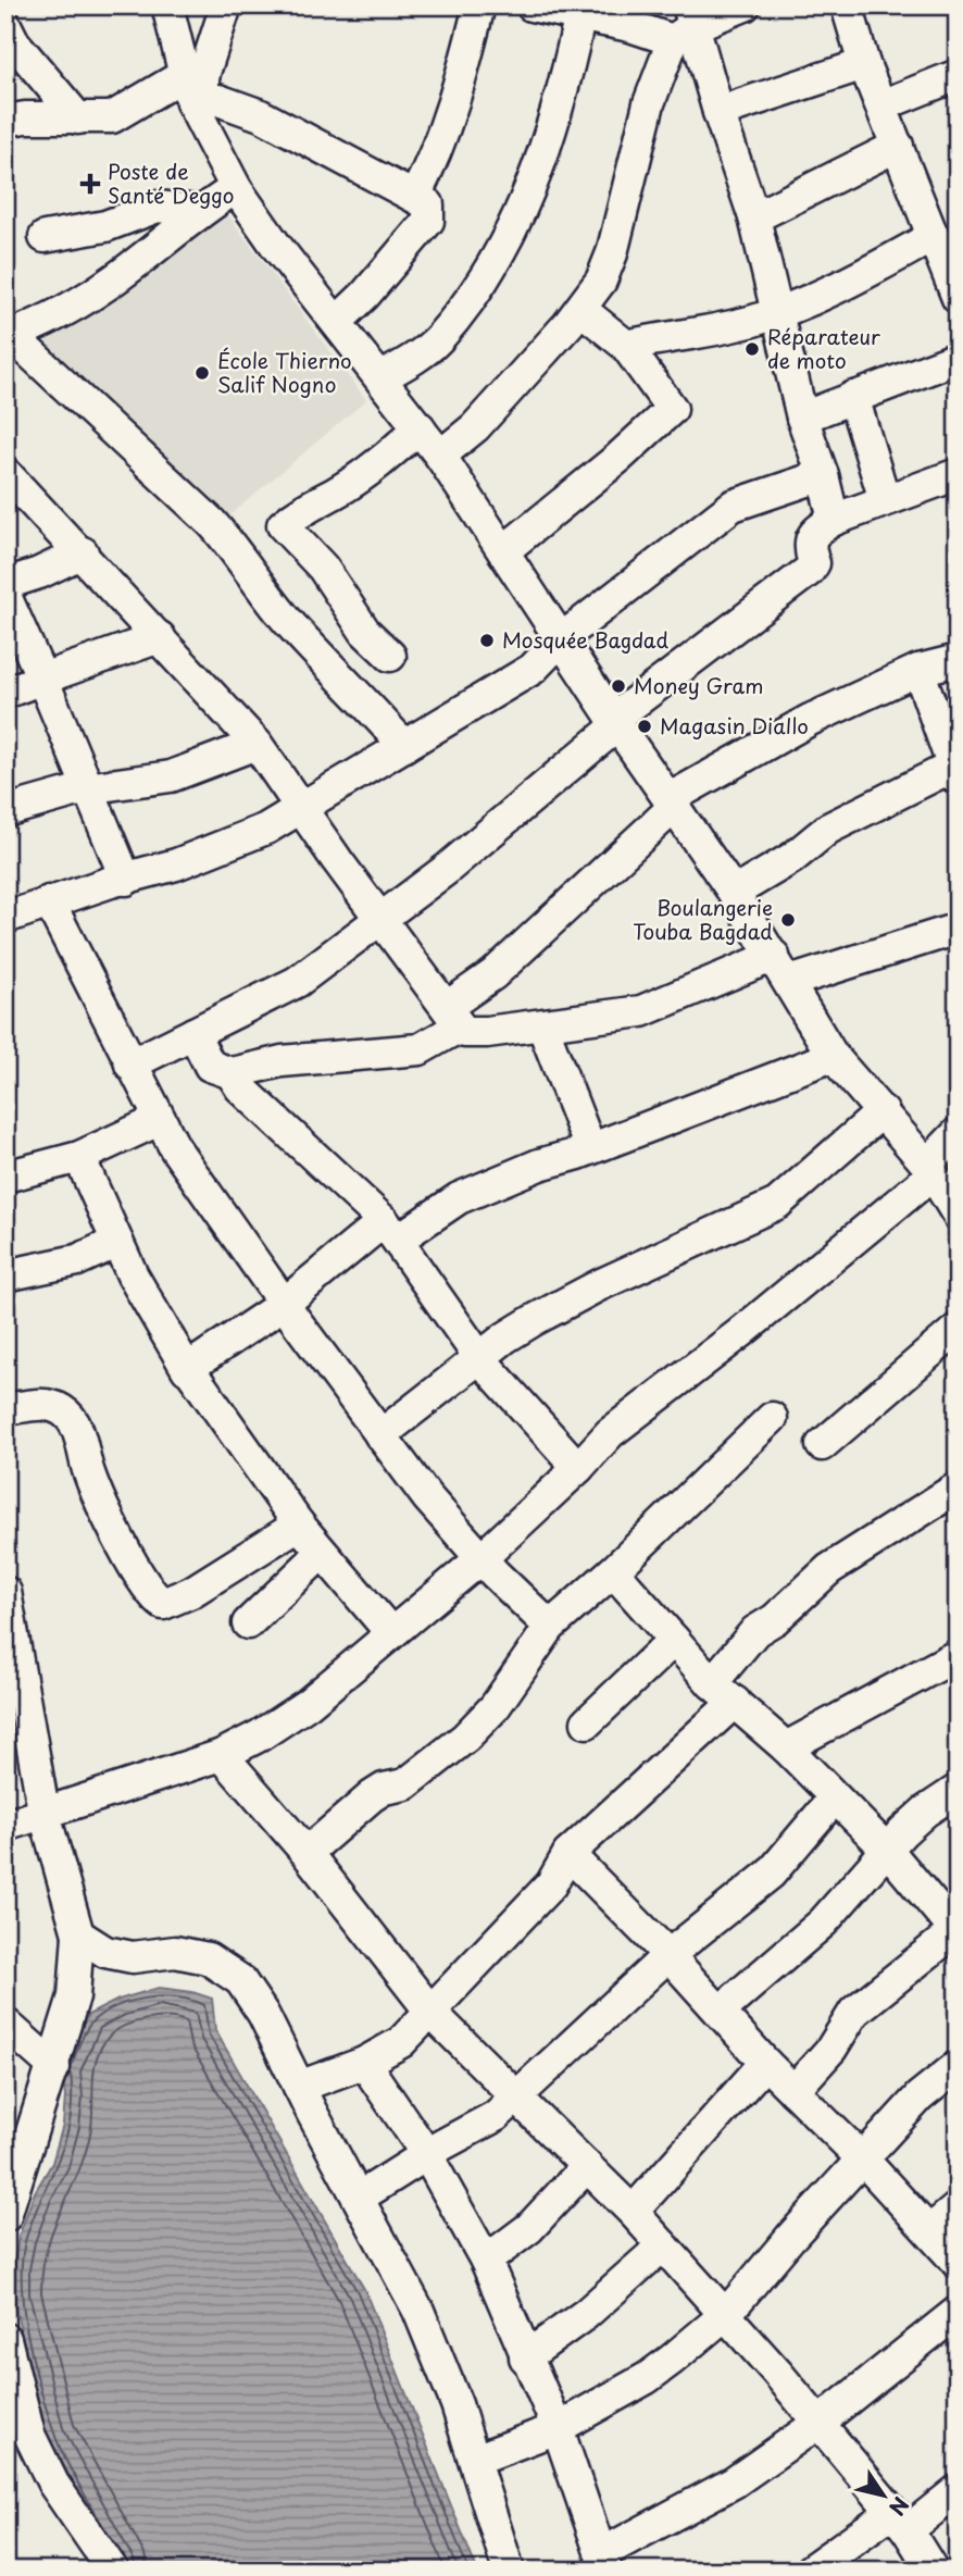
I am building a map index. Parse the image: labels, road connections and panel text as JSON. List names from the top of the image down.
{
  "places": {
    "health": ["Poste de Santé Deggo"],
    "other": [
      "Réparateur de moto",
      "École Thierno Salif Nogno",
      "Mosquée Bagdad",
      "Money Gram",
      "Magasin Diallo",
      "Boulangerie Touba Bagdad"
    ]
  },
  "north": "bottom right"
}
